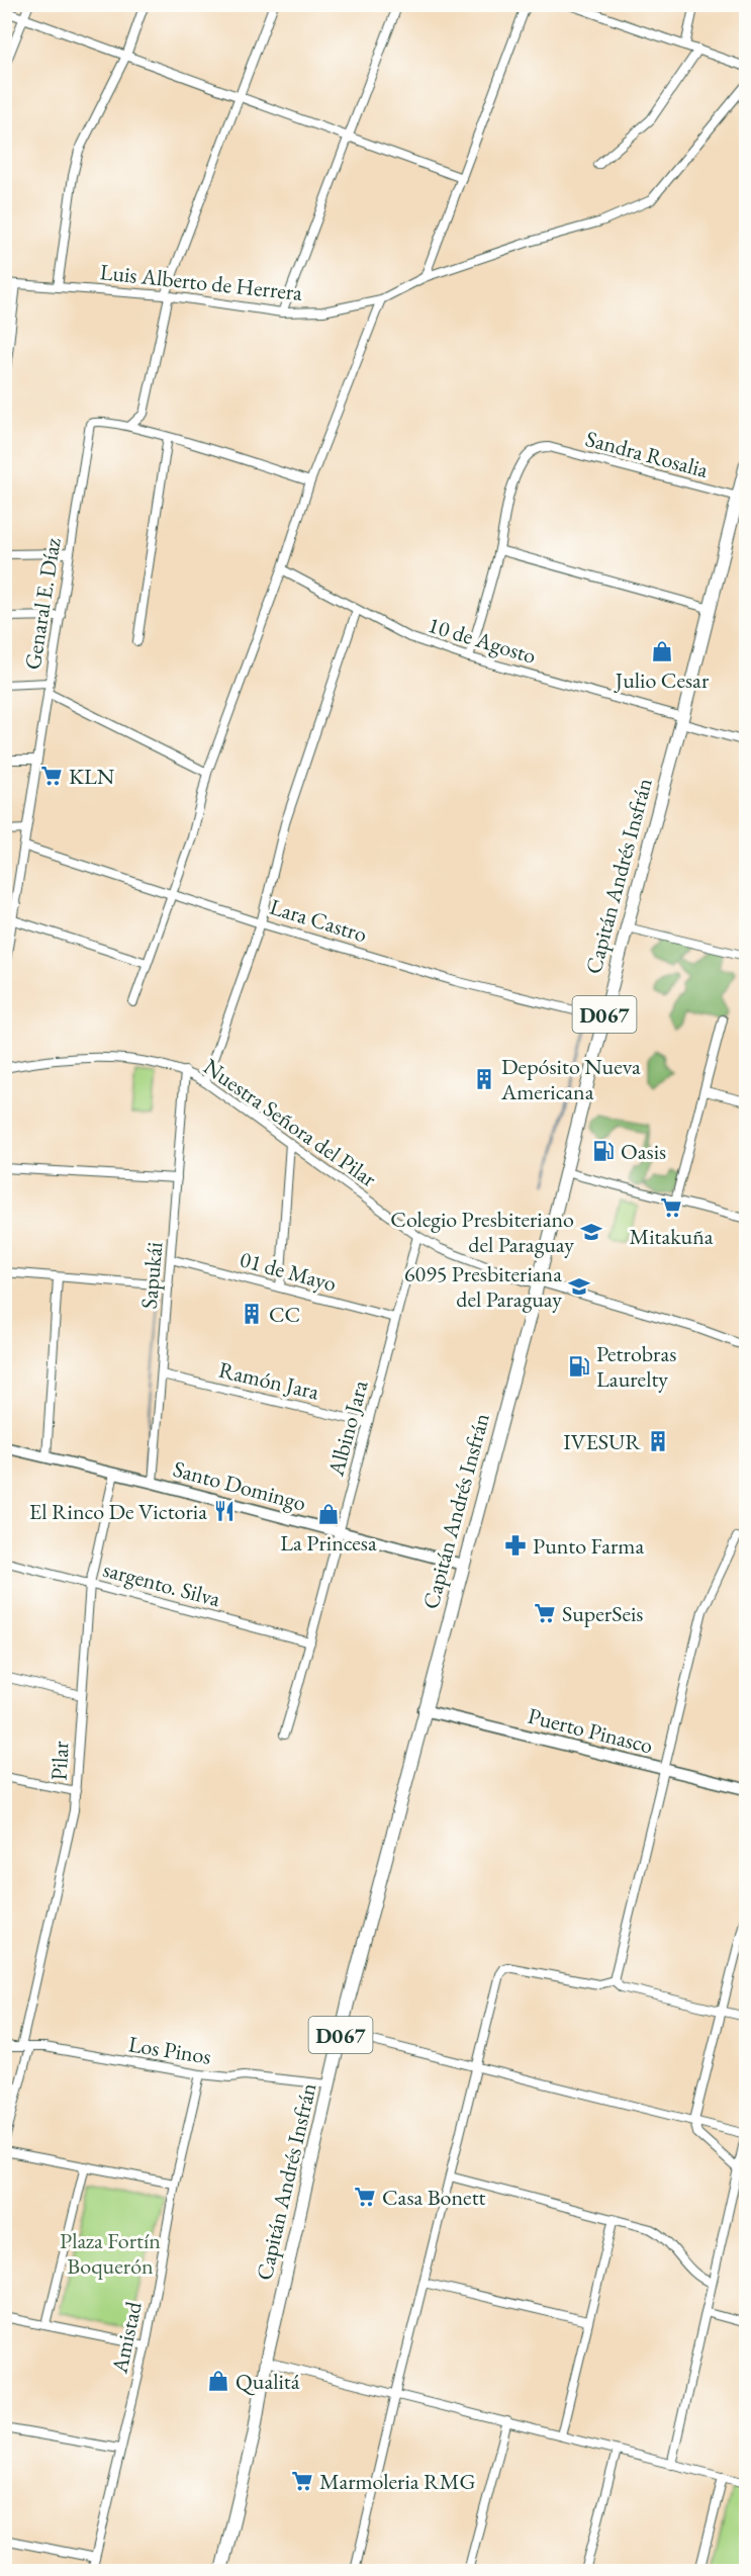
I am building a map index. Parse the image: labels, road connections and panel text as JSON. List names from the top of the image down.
{
  "streets": {
    "main road": ["Capitán Andrés Insfrán", "D067"],
    "street": [
      "Luis Alberto de Herrera",
      "Sandra Rosalia",
      "Genaral E. Díaz",
      "10 de Agosto",
      "Lara Castro",
      "Nuestra Señora del Pilar",
      "01 de Mayo",
      "Sapukái",
      "Ramón Jara",
      "Albino Jara",
      "Santo Domingo",
      "sargento. Silva",
      "Puerto Pinasco",
      "Pilar",
      "Los Pinos",
      "Amistad"
    ]
  },
  "crossings": [
    ["Sandra Rosalia", "Capitán Andrés Insfrán"],
    ["Genaral E. Díaz", "Lara Castro"],
    ["10 de Agosto", "Capitán Andrés Insfrán"],
    ["Capitán Andrés Insfrán", "Lara Castro"],
    ["Capitán Andrés Insfrán", "Nuestra Señora del Pilar"],
    ["Capitán Andrés Insfrán", "Santo Domingo"],
    ["Capitán Andrés Insfrán", "Puerto Pinasco"],
    ["Capitán Andrés Insfrán", "Los Pinos"],
    ["Nuestra Señora del Pilar", "Sapukái"],
    ["Nuestra Señora del Pilar", "Albino Jara"],
    ["01 de Mayo", "Sapukái"],
    ["01 de Mayo", "Albino Jara"],
    ["Sapukái", "Ramón Jara"],
    ["Sapukái", "Santo Domingo"],
    ["Ramón Jara", "Albino Jara"],
    ["Albino Jara", "Santo Domingo"],
    ["Albino Jara", "sargento. Silva"],
    ["Santo Domingo", "Pilar"],
    ["sargento. Silva", "Pilar"],
    ["Pilar", "Los Pinos"],
    ["Los Pinos", "Amistad"]
  ],
  "parks": ["Plaza Fortín Boquerón"],
  "places": {
    "shop": ["Julio Cesar", "La Princesa", "Qualitá"],
    "supermarket": [
      "KLN",
      "Mitakuña",
      "SuperSeis",
      "Casa Bonett",
      "Marmoleria RMG"
    ],
    "building": ["Depósito Nueva Americana", "CC", "IVESUR"],
    "fuel station": ["Oasis", "Petrobras Laurelty"],
    "school or university": ["Colegio Presbiteriano del Paraguay", "6095 Presbiteriana del Paraguay"],
    "restaurant": ["El Rinco De Victoria"],
    "pharmacy": ["Punto Farma"]
  }
}
